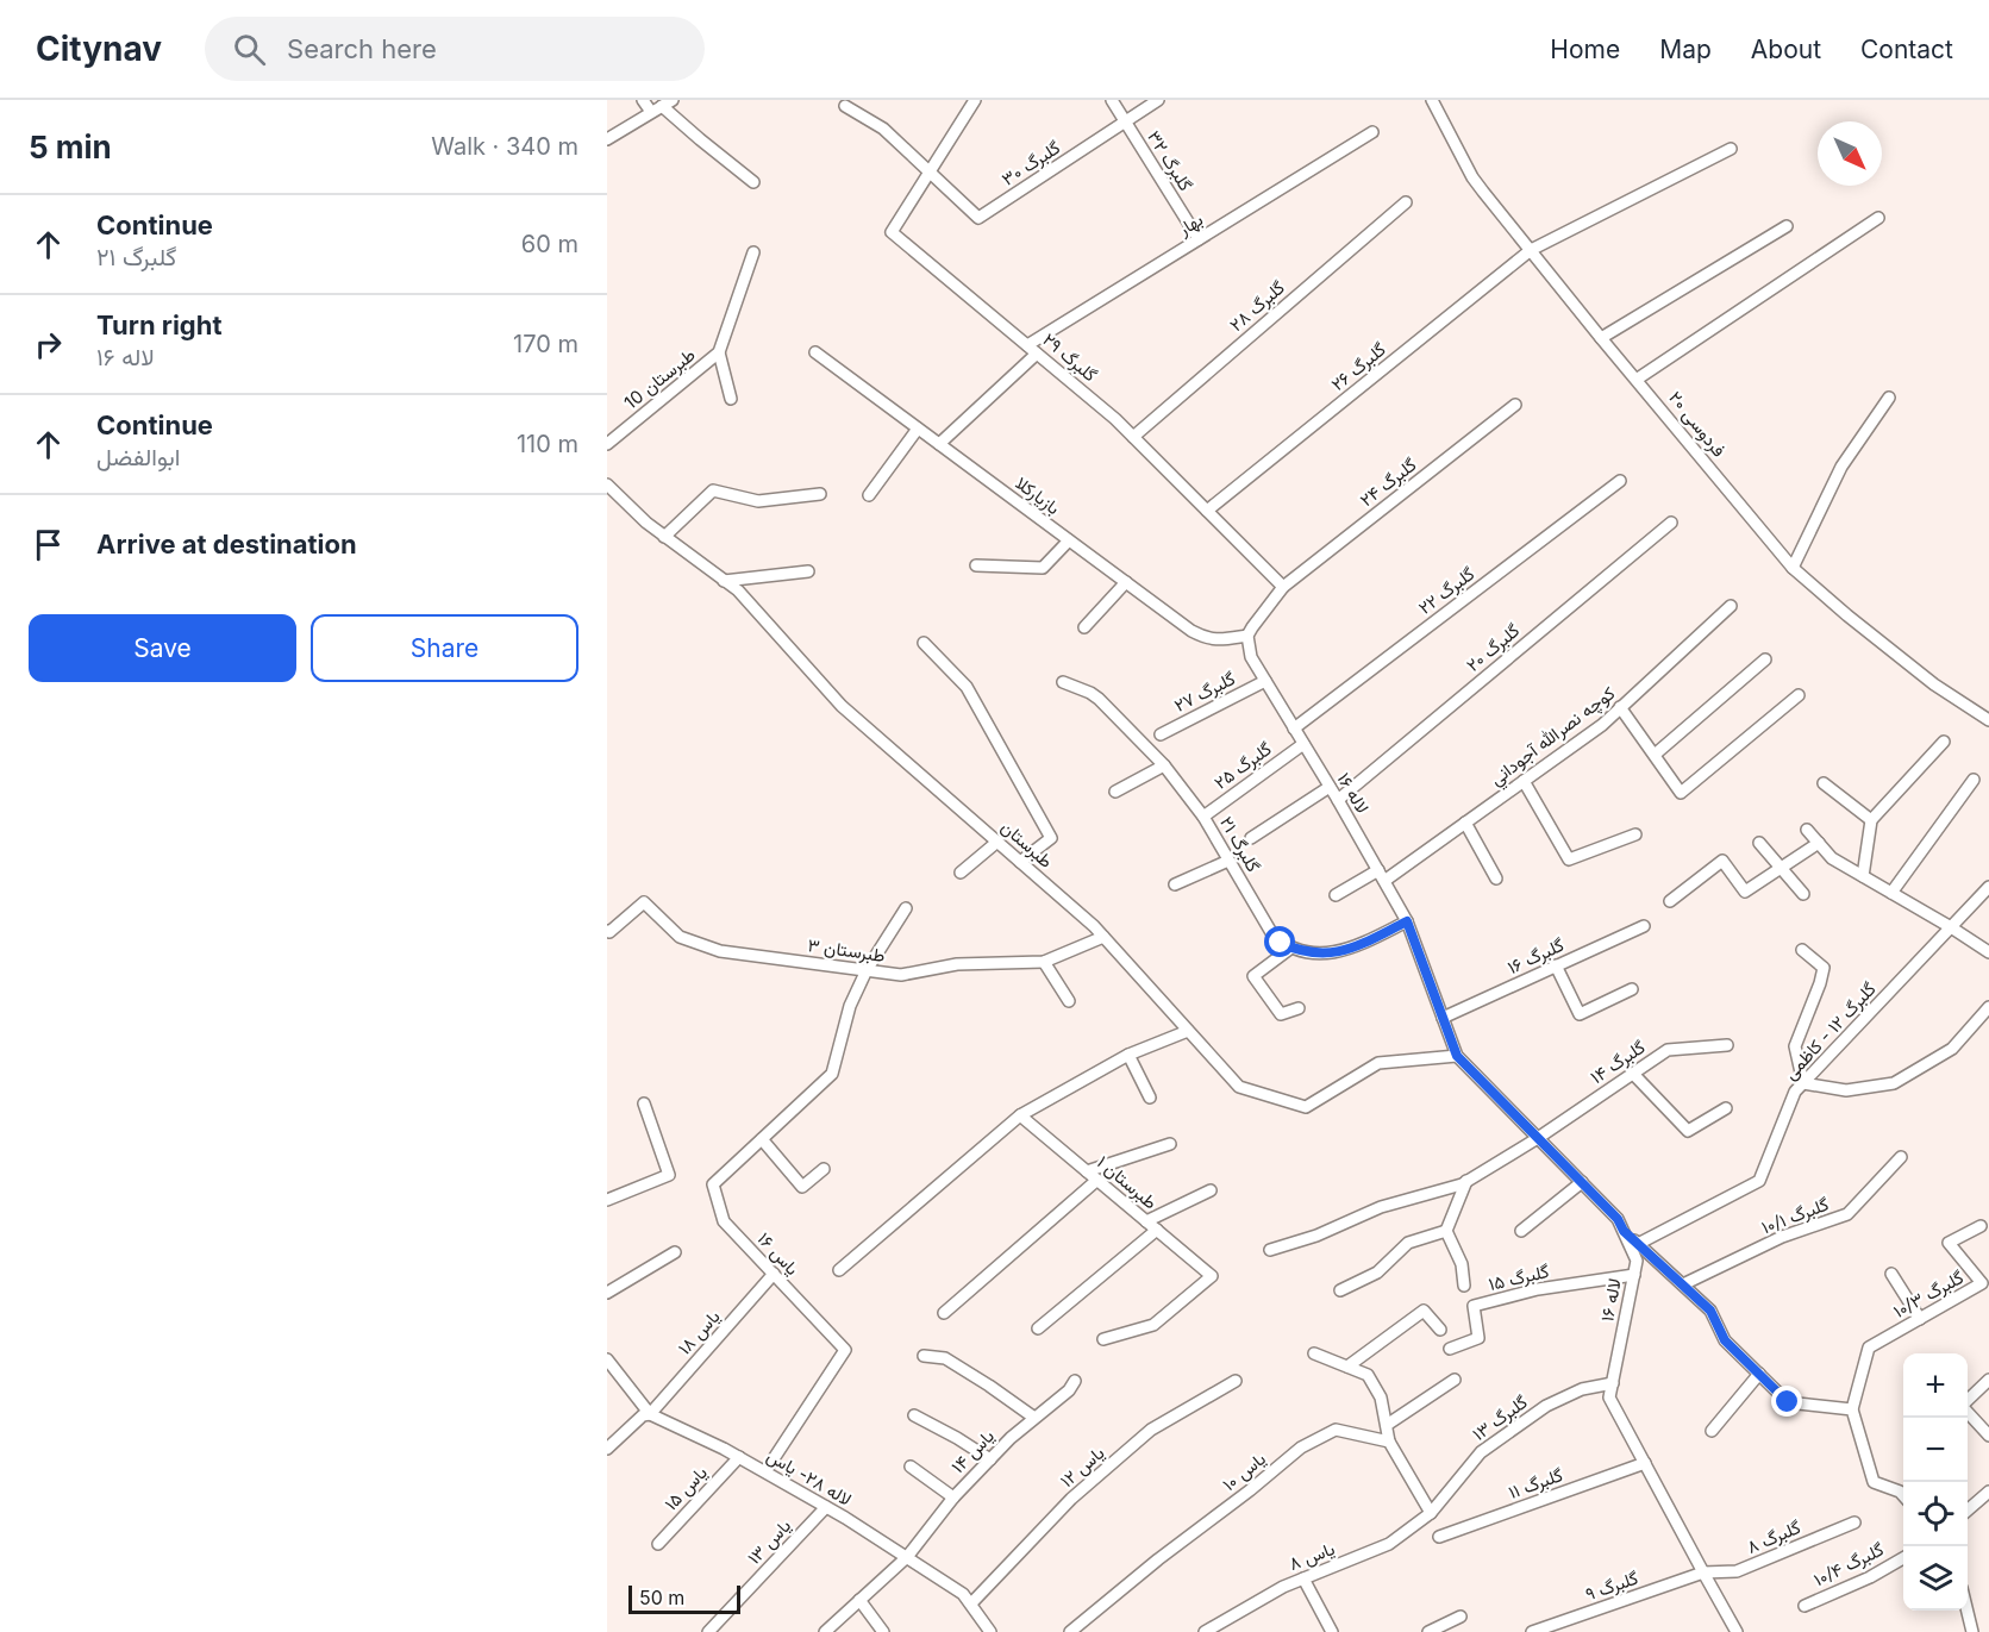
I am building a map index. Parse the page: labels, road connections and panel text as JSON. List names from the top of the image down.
{
  "streets": {
    "street": [
      "گلبرگ ۳۲",
      "گلبرگ ۳۰",
      "بهار",
      "گلبرگ ۲۸",
      "گلبرگ ۲۹",
      "گلبرگ ۲۶",
      "طبرستان 10",
      "فردوسی ۲۰",
      "گلبرگ ۲۴",
      "بازیارکلا",
      "گلبرگ ۲۲",
      "گلبرگ ۲۰",
      "گلبرگ ۲۷",
      "كوچه نصرالله آجوداني",
      "گلبرگ ۲۵",
      "لاله ۱۶",
      "طبرستان",
      "گلبرگ ۲۱",
      "طبرستان ۳",
      "گلبرگ ۱۶",
      "گلبرگ ۱۲ - کاظمی",
      "گلبرگ ۱۴",
      "طبرستان ۱",
      "گلبرگ ۱۰/۱",
      "یاس ۱۶",
      "گلبرگ ۱۵",
      "گلبرگ ۱۰/۳",
      "یاس ۱۸",
      "گلبرگ ۱۳",
      "یاس ۱۴",
      "یاس ۱۲",
      "یاس ۱۰",
      "لاله ۲۸- یاس",
      "گلبرگ ۱۱",
      "یاس ۱۵",
      "گلبرگ ۸",
      "یاس ۱۳",
      "یاس ۸",
      "گلبرگ ۱۰/۴",
      "گلبرگ ۹"
    ]
  },
  "crossings": [
    ["گلبرگ ۳۲", "گلبرگ ۳۰"],
    ["گلبرگ ۳۲", "بهار"],
    ["گلبرگ ۳۰", "گلبرگ ۲۹"],
    ["بهار", "گلبرگ ۲۹"],
    ["بهار", "بازیارکلا"],
    ["گلبرگ ۲۸", "گلبرگ ۲۹"],
    ["گلبرگ ۲۹", "گلبرگ ۲۶"],
    ["گلبرگ ۲۹", "گلبرگ ۲۴"],
    ["گلبرگ ۲۶", "فردوسی ۲۰"],
    ["بازیارکلا", "لاله ۱۶"],
    ["گلبرگ ۲۲", "لاله ۱۶"],
    ["گلبرگ ۲۰", "لاله ۱۶"],
    ["گلبرگ ۲۷", "لاله ۱۶"],
    ["كوچه نصرالله آجوداني", "لاله ۱۶"],
    ["گلبرگ ۲۵", "لاله ۱۶"],
    ["گلبرگ ۲۵", "گلبرگ ۲۱"],
    ["لاله ۱۶", "طبرستان"],
    ["لاله ۱۶", "گلبرگ ۱۶"],
    ["لاله ۱۶", "گلبرگ ۱۴"],
    ["لاله ۱۶", "گلبرگ ۱۵"],
    ["لاله ۱۶", "گلبرگ ۱۳"],
    ["لاله ۱۶", "گلبرگ ۱۱"],
    ["لاله ۱۶", "گلبرگ ۸"],
    ["لاله ۱۶", "گلبرگ ۹"],
    ["طبرستان", "طبرستان ۳"],
    ["طبرستان ۳", "یاس ۱۶"],
    ["یاس ۱۶", "یاس ۱۸"],
    ["یاس ۱۶", "لاله ۲۸- یاس"],
    ["یاس ۱۸", "لاله ۲۸- یاس"],
    ["گلبرگ ۱۳", "یاس ۸"],
    ["یاس ۱۴", "لاله ۲۸- یاس"],
    ["یاس ۱۲", "لاله ۲۸- یاس"],
    ["لاله ۲۸- یاس", "یاس ۱۵"],
    ["لاله ۲۸- یاس", "یاس ۱۳"],
    ["گلبرگ ۸", "گلبرگ ۹"]
  ],
  "scale_bar": "50 m",
  "north": "bottom right",
  "page": {
    "header": "Citynav",
    "search": "Search here",
    "nav": [
      "Home",
      "Map",
      "About",
      "Contact"
    ],
    "heading": ["5 min", "Walk · 340 m"],
    "list": [
      ["Continue", "گلبرگ ۲۱", "60 m"],
      ["Turn right", "لاله ۱۶", "170 m"],
      ["Continue", "ابوالفضل", "110 m"],
      "Arrive at destination"
    ],
    "buttons": ["Save", "Share"],
    "map_buttons": ["+", "−"],
    "scale": "50 m"
  }
}
